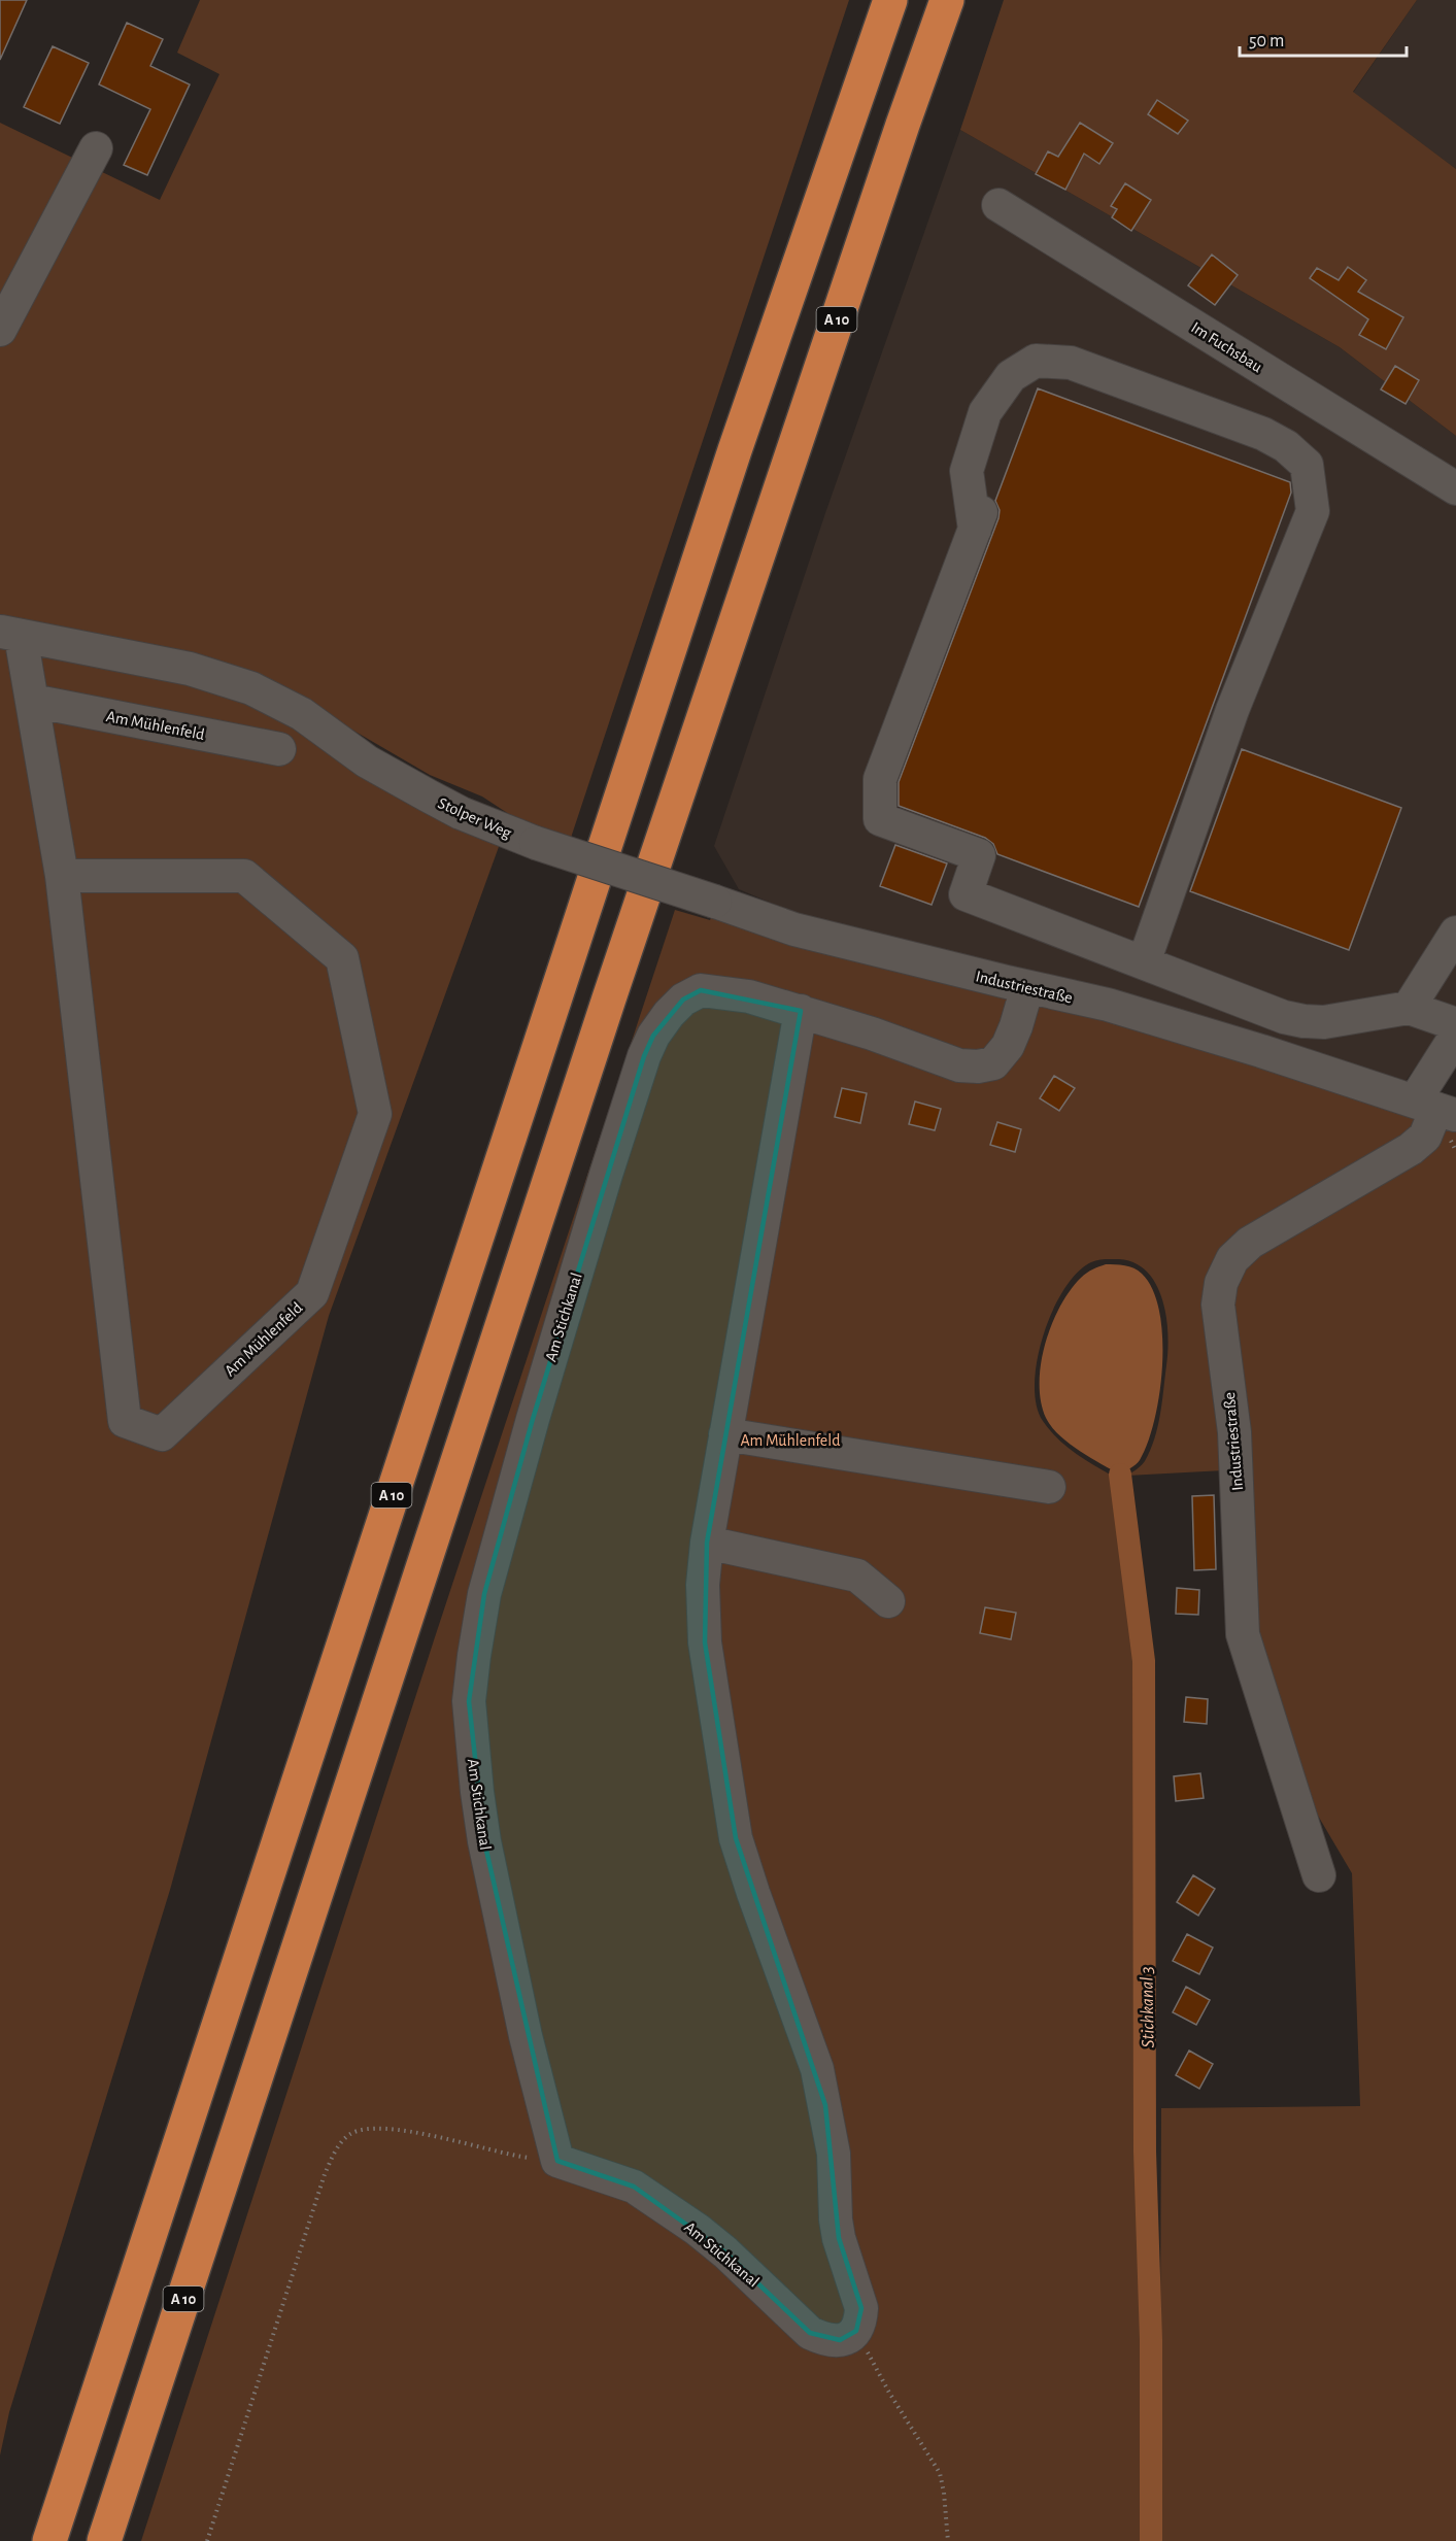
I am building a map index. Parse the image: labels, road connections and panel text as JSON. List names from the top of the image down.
{
  "streets": {
    "highway": ["A 10"],
    "street": [
      "Im Fuchsbau",
      "Am Mühlenfeld",
      "Stolper Weg",
      "Industriestraße",
      "Am Stichkanal"
    ]
  },
  "crossings": [
    ["Am Mühlenfeld", "Stolper Weg"],
    ["Stolper Weg", "Industriestraße"],
    ["Industriestraße", "Am Stichkanal"]
  ],
  "water": ["Stichkanal 3"],
  "parks": ["Am Mühlenfeld"],
  "scale_bar": "50 m"
}
